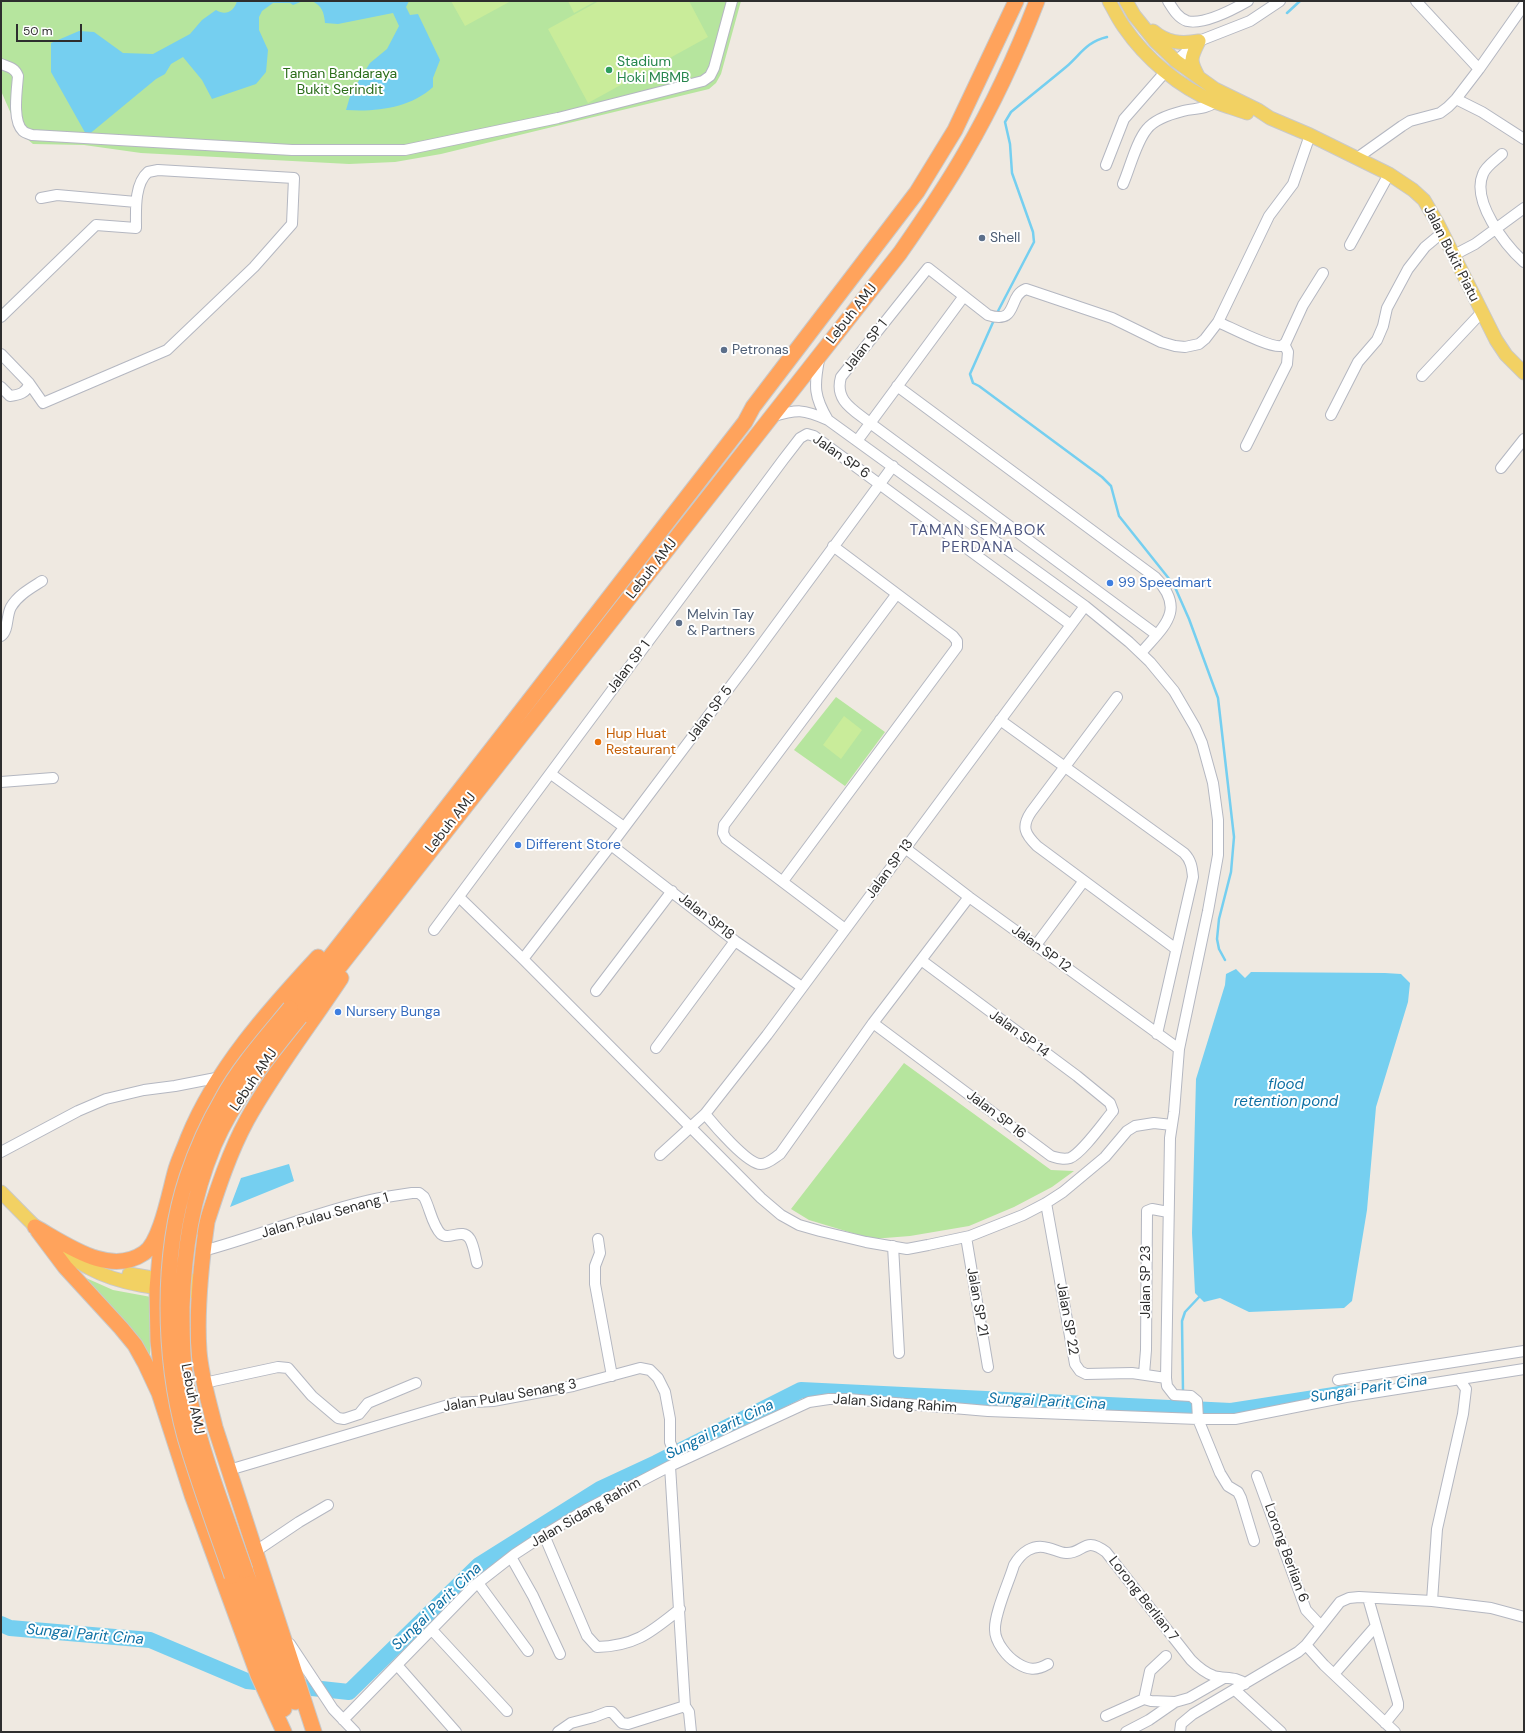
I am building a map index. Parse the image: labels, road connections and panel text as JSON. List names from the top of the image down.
{
  "streets": {
    "highway": ["Lebuh AMJ"],
    "main road": ["Jalan Bukit Piatu"],
    "street": [
      "Jalan SP 1",
      "Jalan SP 6",
      "Jalan SP 5",
      "Jalan SP 13",
      "Jalan SP18",
      "Jalan SP 12",
      "Jalan SP 14",
      "Jalan SP 16",
      "Jalan Pulau Senang 1",
      "Jalan SP 23",
      "Jalan SP 21",
      "Jalan SP 22",
      "Jalan Pulau Senang 3",
      "Jalan Sidang Rahim",
      "Lorong Berlian 6",
      "Lorong Berlian 7"
    ]
  },
  "crossings": [
    ["Jalan SP 1", "Jalan SP 6"],
    ["Jalan SP 6", "Jalan SP 5"],
    ["Jalan SP 6", "Jalan SP 13"],
    ["Jalan SP 5", "Jalan SP18"],
    ["Jalan SP 13", "Jalan SP18"],
    ["Jalan SP 13", "Jalan SP 12"],
    ["Jalan SP 14", "Jalan SP 16"],
    ["Jalan SP 23", "Jalan SP 22"],
    ["Jalan Pulau Senang 3", "Jalan Sidang Rahim"]
  ],
  "districts": ["TAMAN SEMABOK PERDANA"],
  "water": ["flood retention pond", "Sungai Parit Cina"],
  "parks": ["Taman Bandaraya Bukit Serindit"],
  "places": [
    "Stadium Hoki MBMB",
    "Shell",
    "Petronas",
    "99 Speedmart",
    "Melvin Tay & Partners",
    "Hup Huat Restaurant",
    "Different Store",
    "Nursery Bunga"
  ],
  "scale_bar": "50 m"
}
